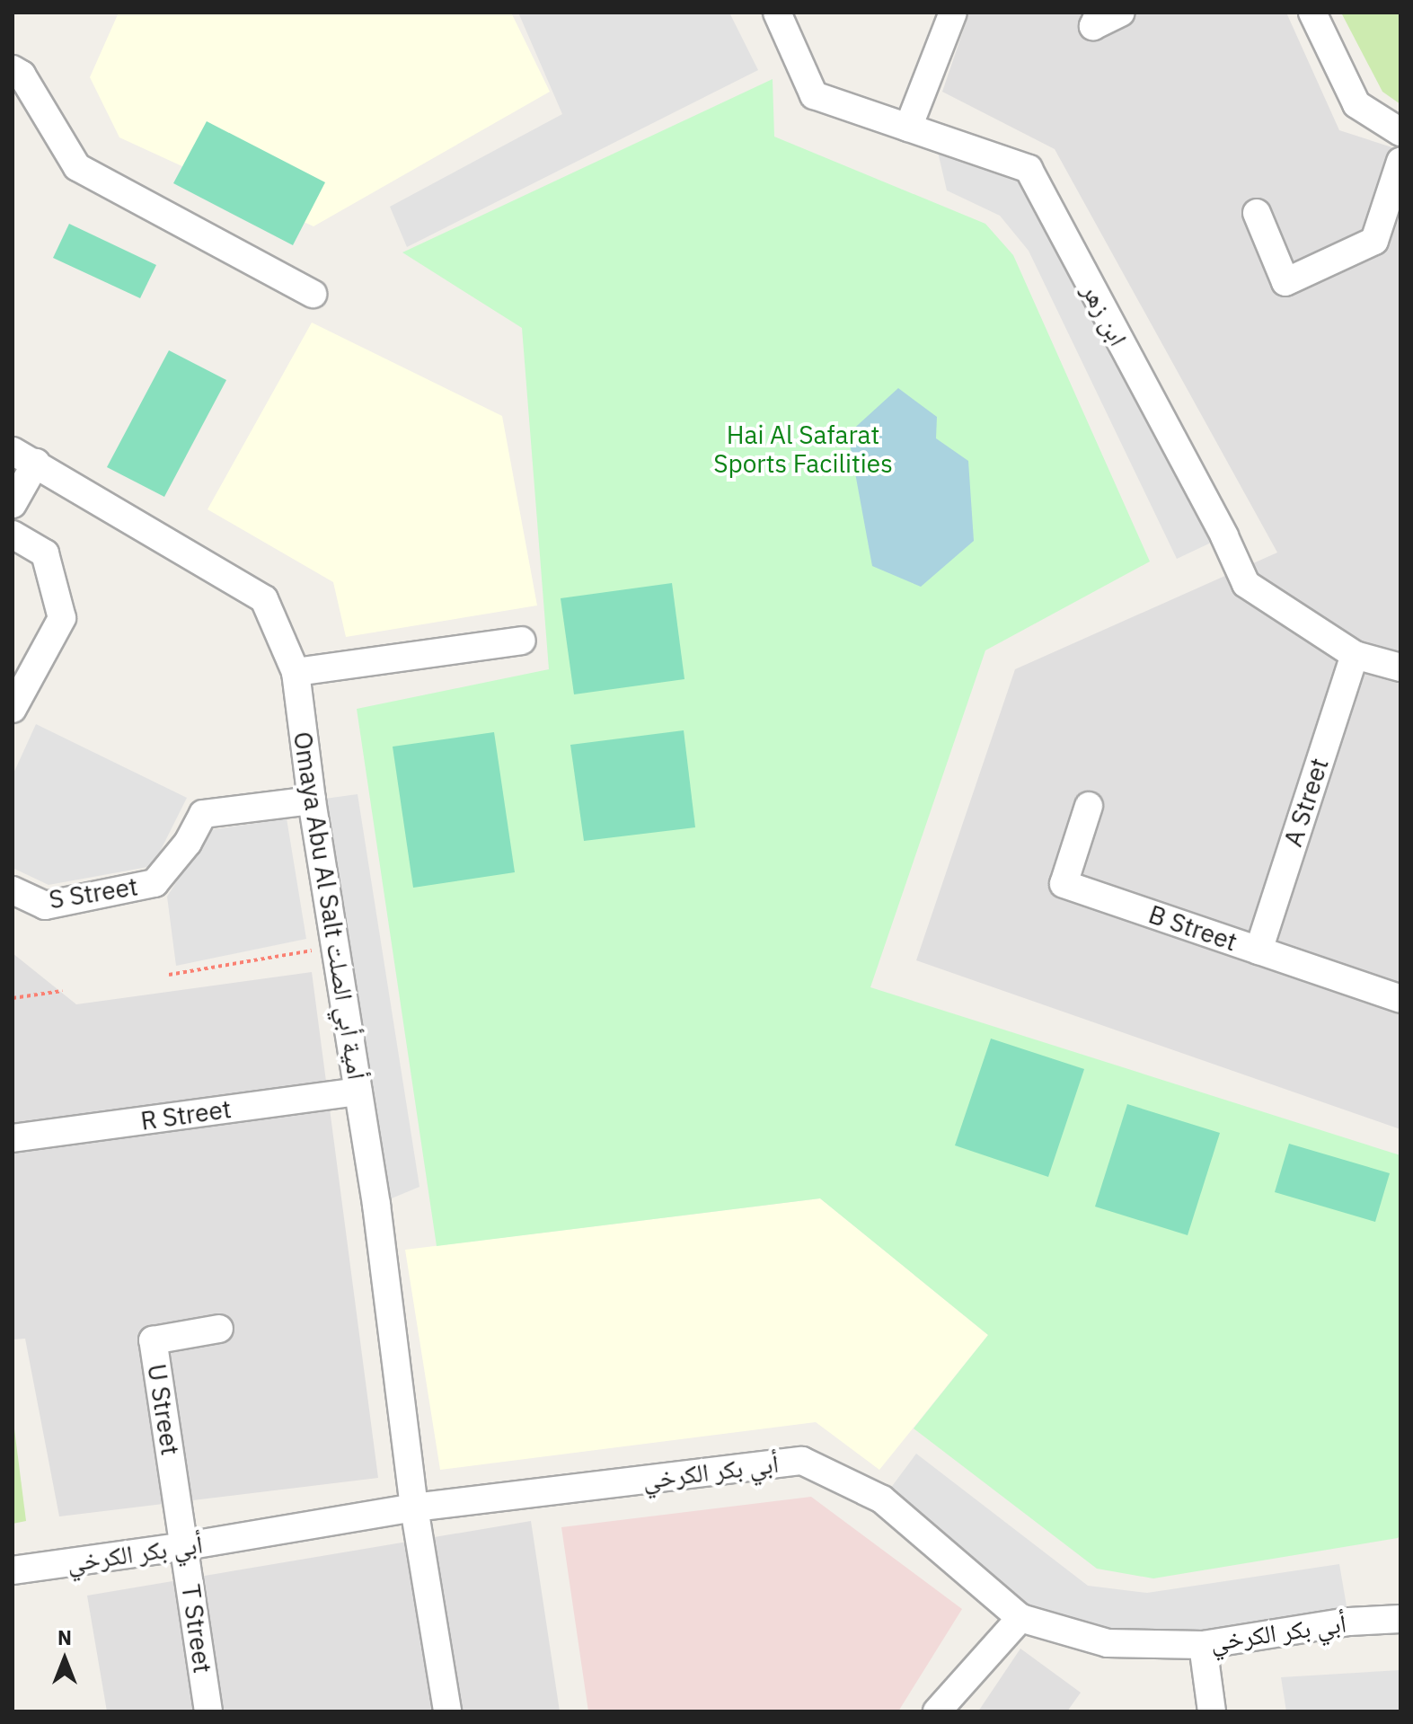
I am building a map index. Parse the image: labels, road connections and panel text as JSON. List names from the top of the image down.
{
  "streets": {
    "street": [
      "ابن زهر",
      "A Street",
      "S Street",
      "Omaya Abu Al Salt أمية أبي الصلت",
      "B Street",
      "R Street",
      "U Street",
      "أبي بكر الكرخي",
      "T Street"
    ]
  },
  "crossings": [
    ["ابن زهر", "A Street"],
    ["A Street", "B Street"],
    ["S Street", "Omaya Abu Al Salt أمية أبي الصلت"],
    ["Omaya Abu Al Salt أمية أبي الصلت", "R Street"],
    ["Omaya Abu Al Salt أمية أبي الصلت", "أبي بكر الكرخي"],
    ["U Street", "أبي بكر الكرخي"],
    ["U Street", "T Street"],
    ["أبي بكر الكرخي", "T Street"]
  ],
  "parks": ["Hai Al Safarat Sports Facilities"],
  "north": "top"
}
